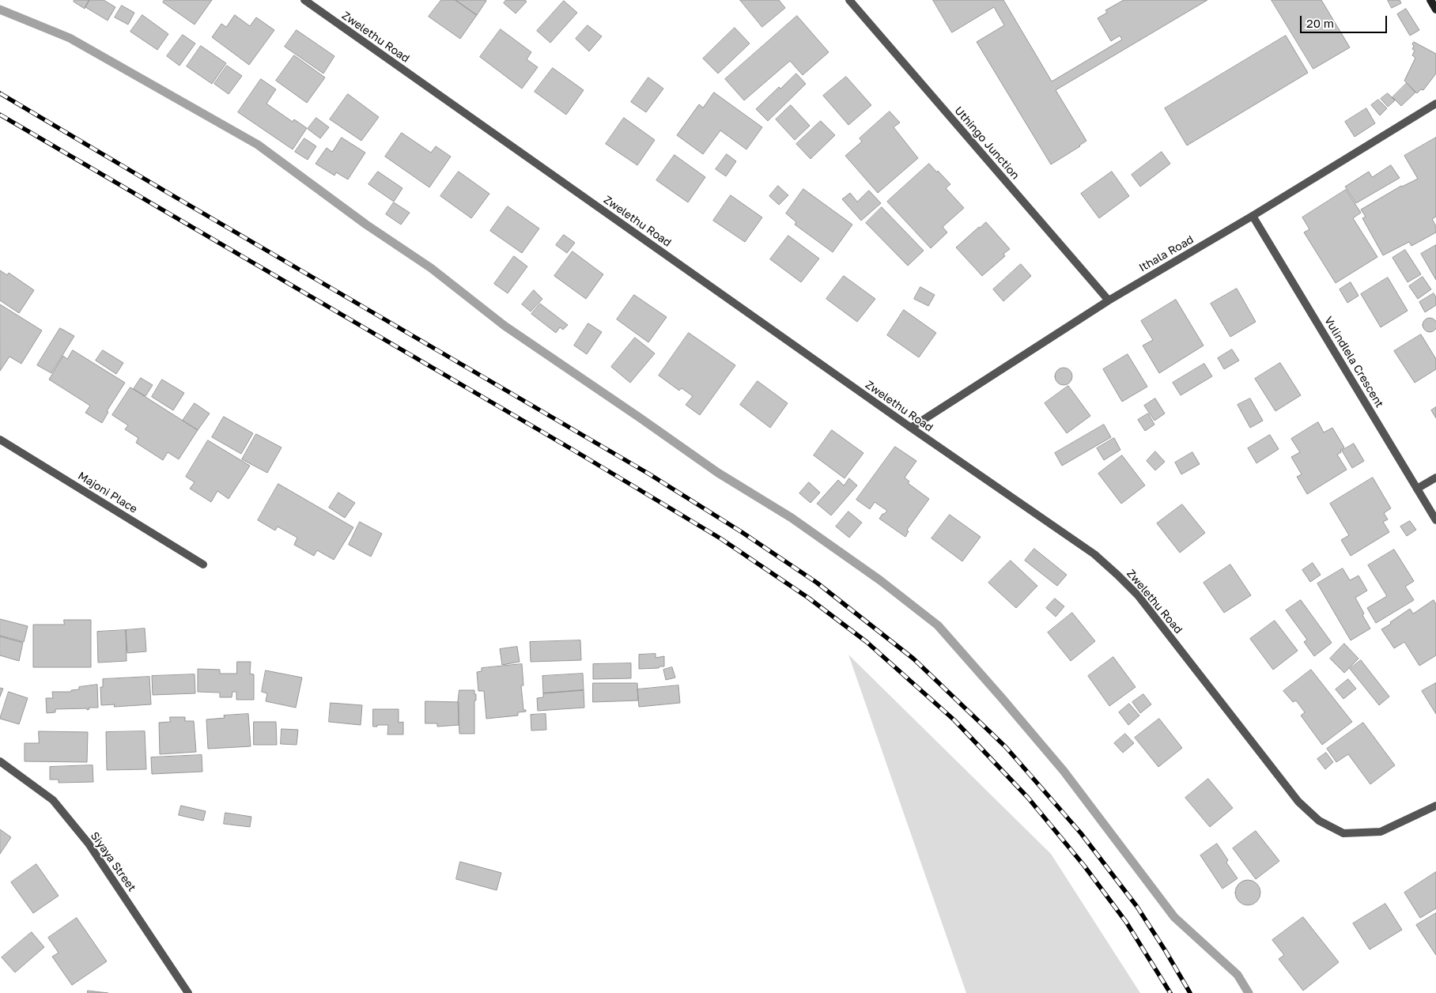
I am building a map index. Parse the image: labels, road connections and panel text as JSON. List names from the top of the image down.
{
  "streets": {
    "street": [
      "Zwelethu Road",
      "Uthingo Junction",
      "Ithala Road",
      "Vulindlela Crescent",
      "Majoni Place",
      "Siyaya Street"
    ]
  },
  "crossings": [
    ["Zwelethu Road", "Ithala Road"],
    ["Uthingo Junction", "Ithala Road"],
    ["Ithala Road", "Vulindlela Crescent"]
  ],
  "scale_bar": "20 m"
}
